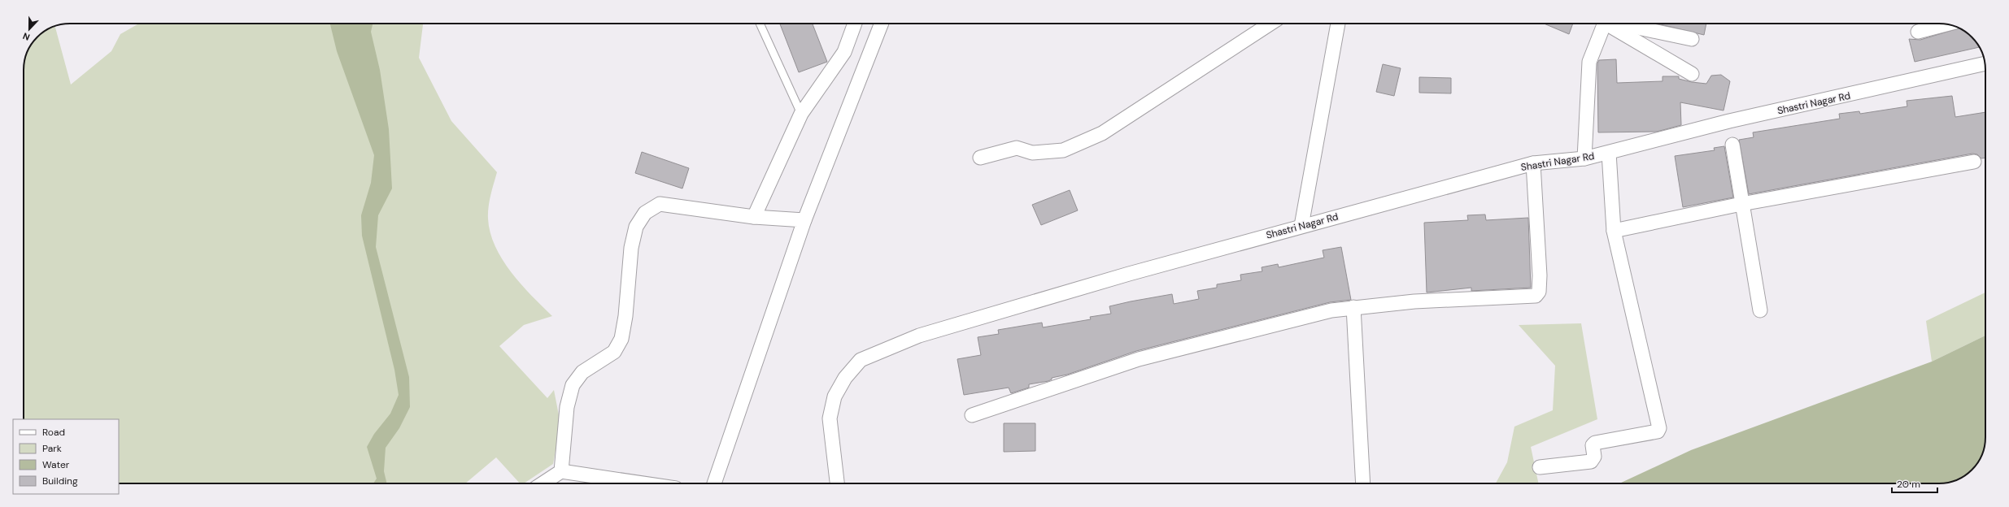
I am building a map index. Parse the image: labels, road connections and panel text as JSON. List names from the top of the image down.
{
  "streets": {
    "street": ["Shastri Nagar Rd"]
  },
  "legend": [
    "Road",
    "Park",
    "Water",
    "Building"
  ],
  "scale_bar": "20 m",
  "north": "bottom"
}
